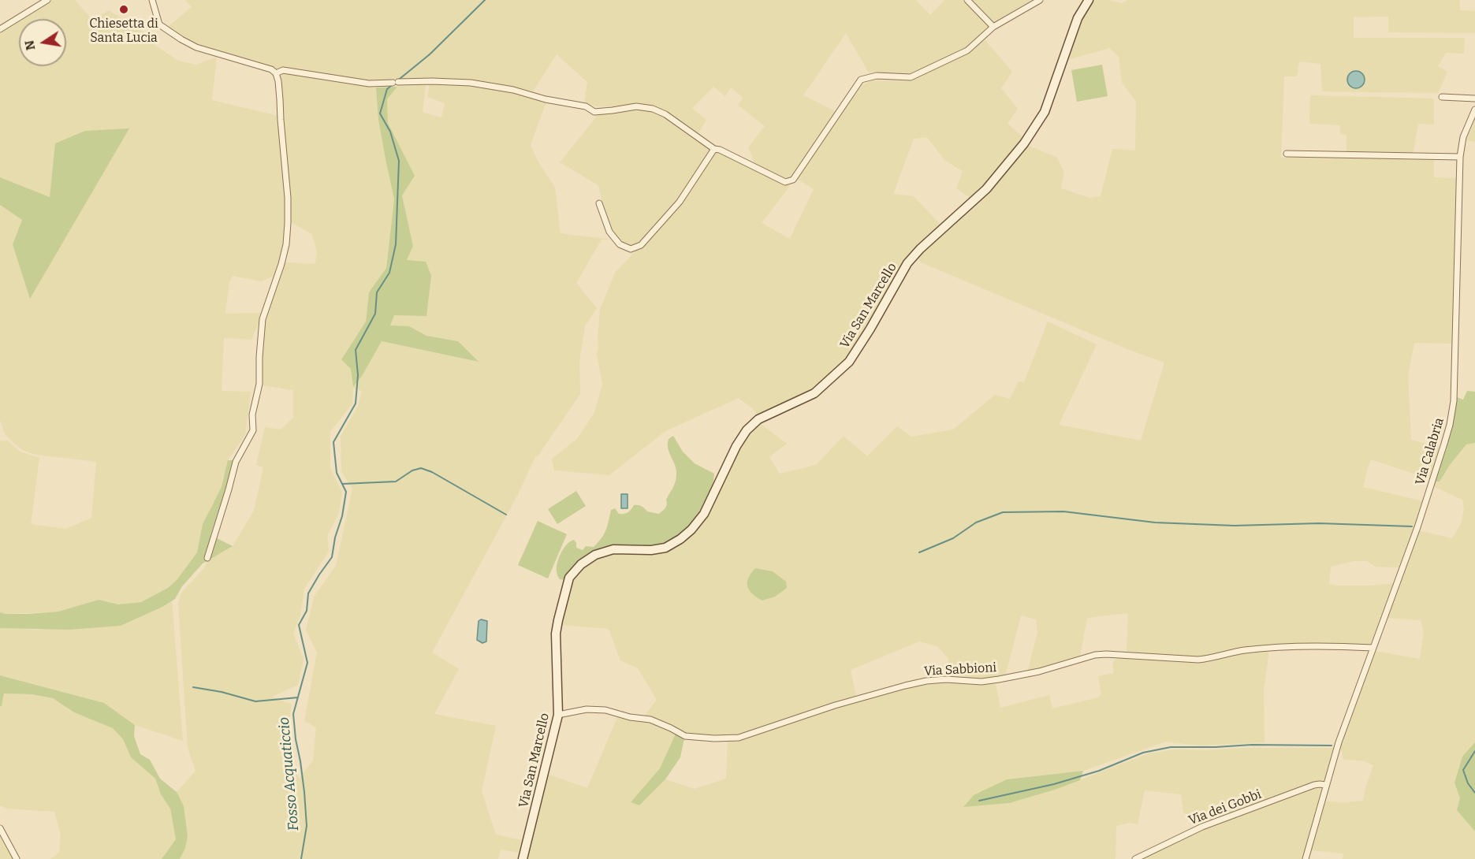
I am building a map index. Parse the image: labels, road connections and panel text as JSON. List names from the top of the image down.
{
  "streets": {
    "main road": ["Via San Marcello"],
    "street": ["Via Calabria", "Via Sabbioni", "Via dei Gobbi"]
  },
  "crossings": [
    ["Via San Marcello", "Via Sabbioni"],
    ["Via Calabria", "Via Sabbioni"],
    ["Via Calabria", "Via dei Gobbi"]
  ],
  "water": ["Fosso Acquaticcio"],
  "places": ["Chiesetta di Santa Lucia"],
  "north": "left"
}
